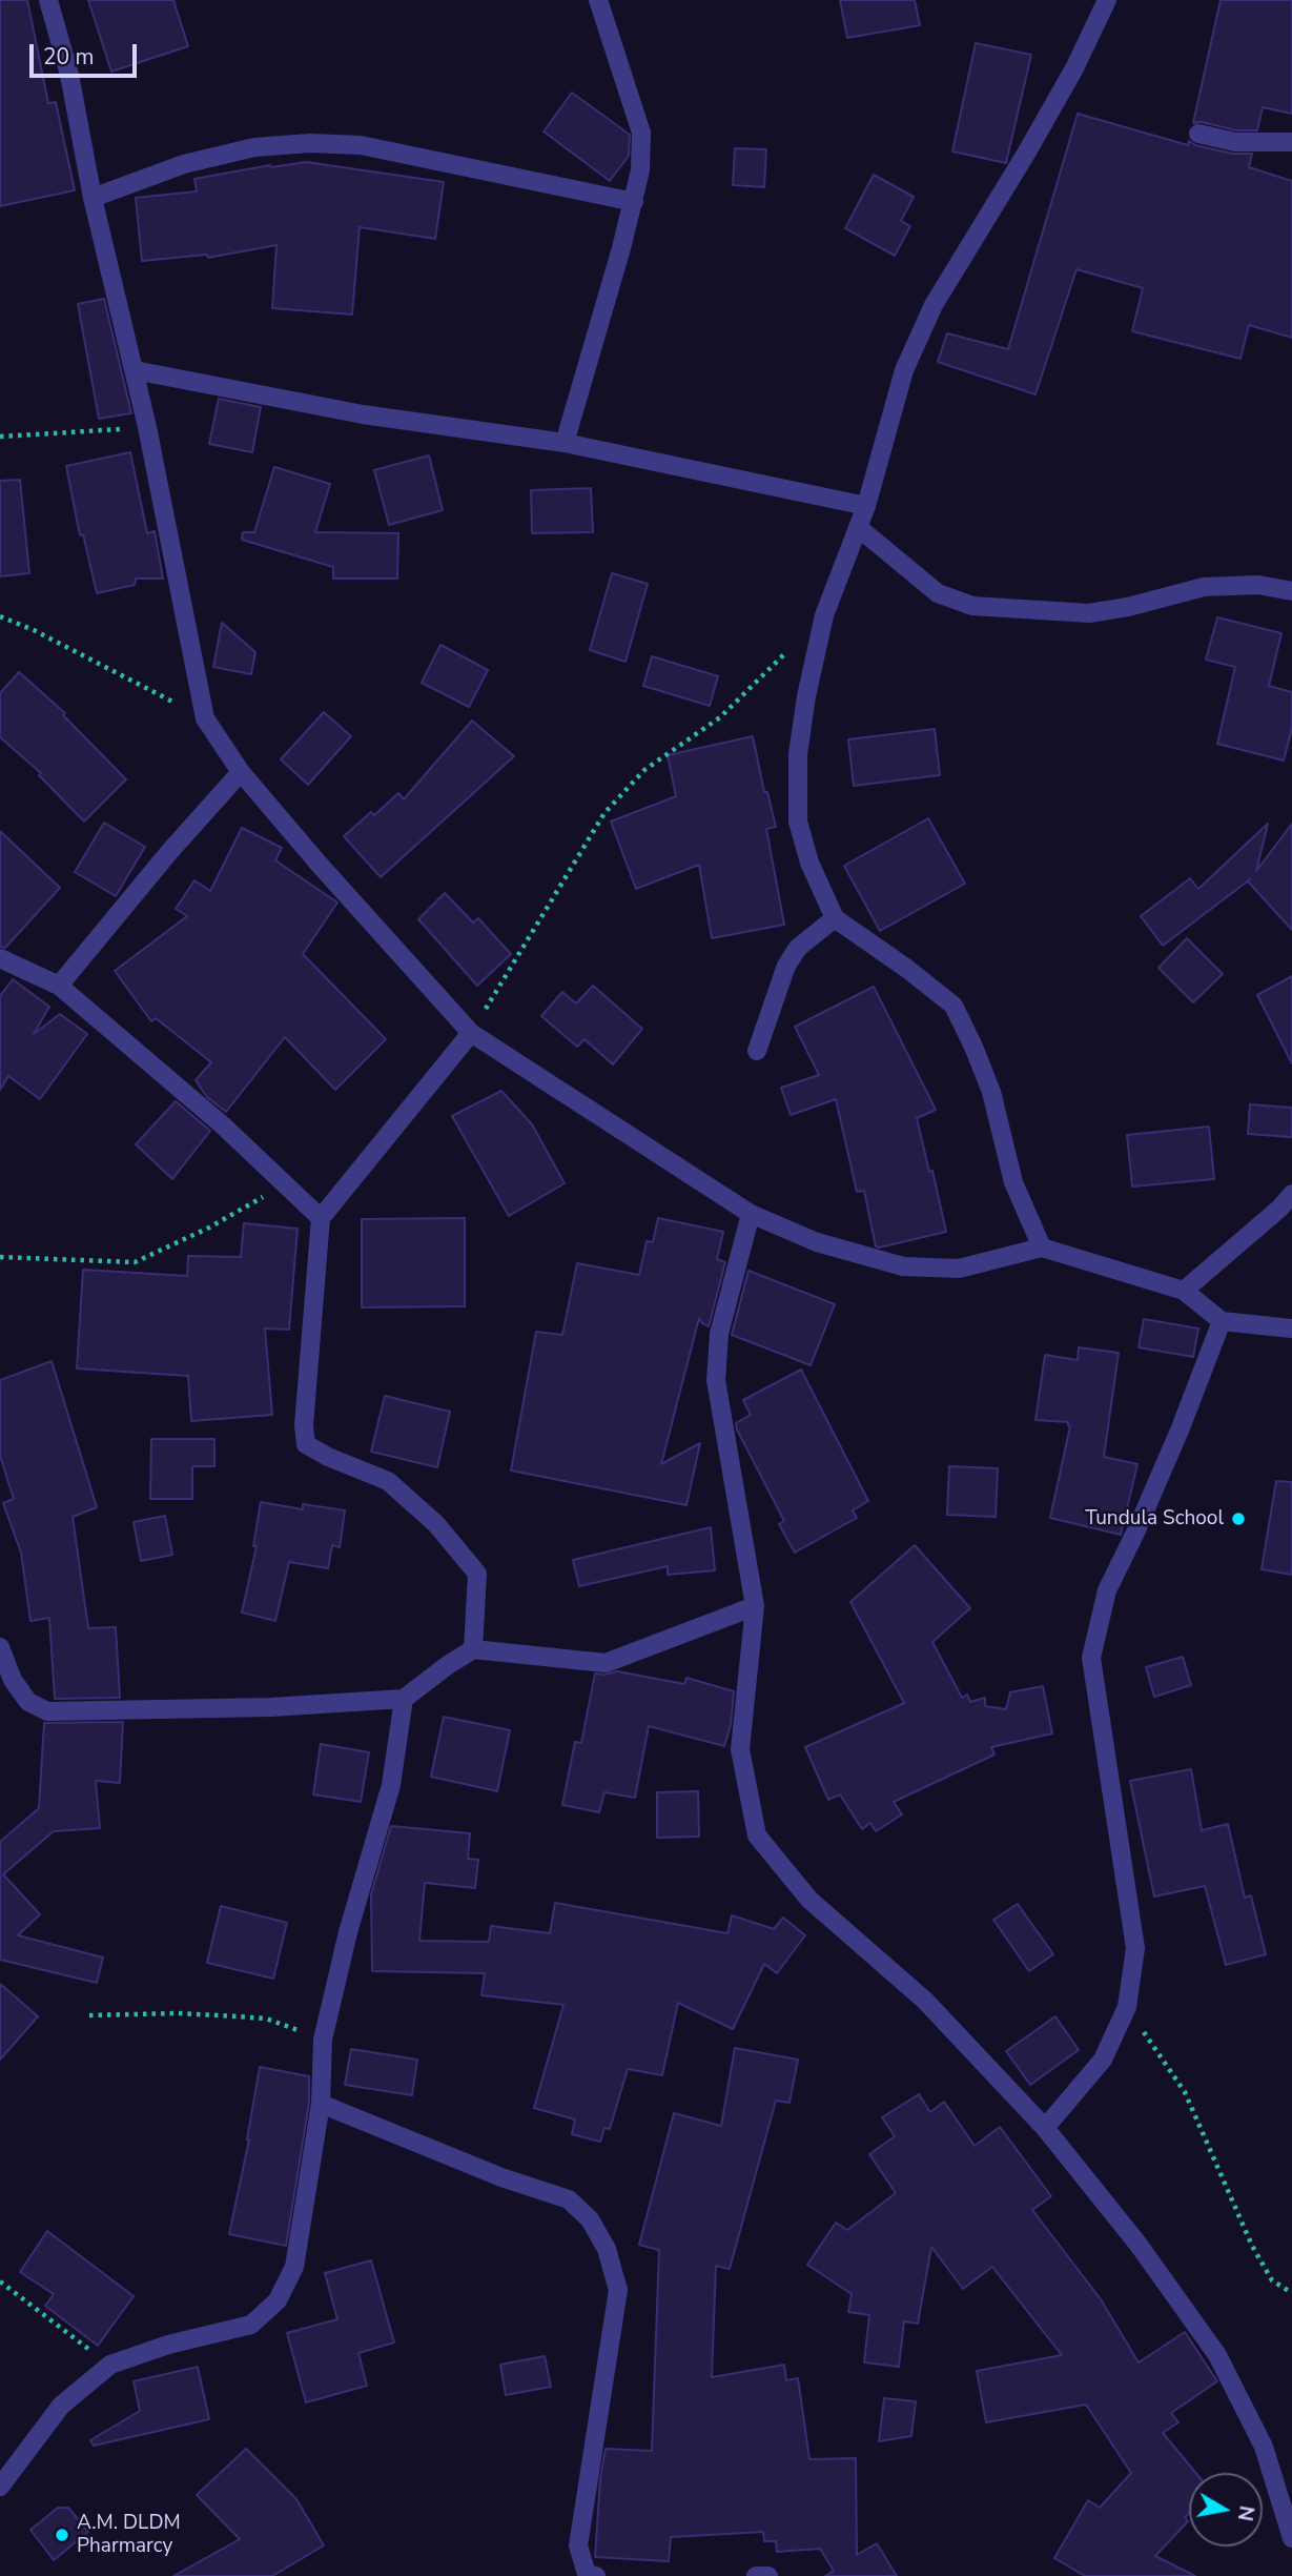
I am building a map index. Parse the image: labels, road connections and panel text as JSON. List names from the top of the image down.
{
  "places": ["Tundula School", "A.M. DLDM Pharmarcy"],
  "scale_bar": "20 m",
  "north": "right"
}
